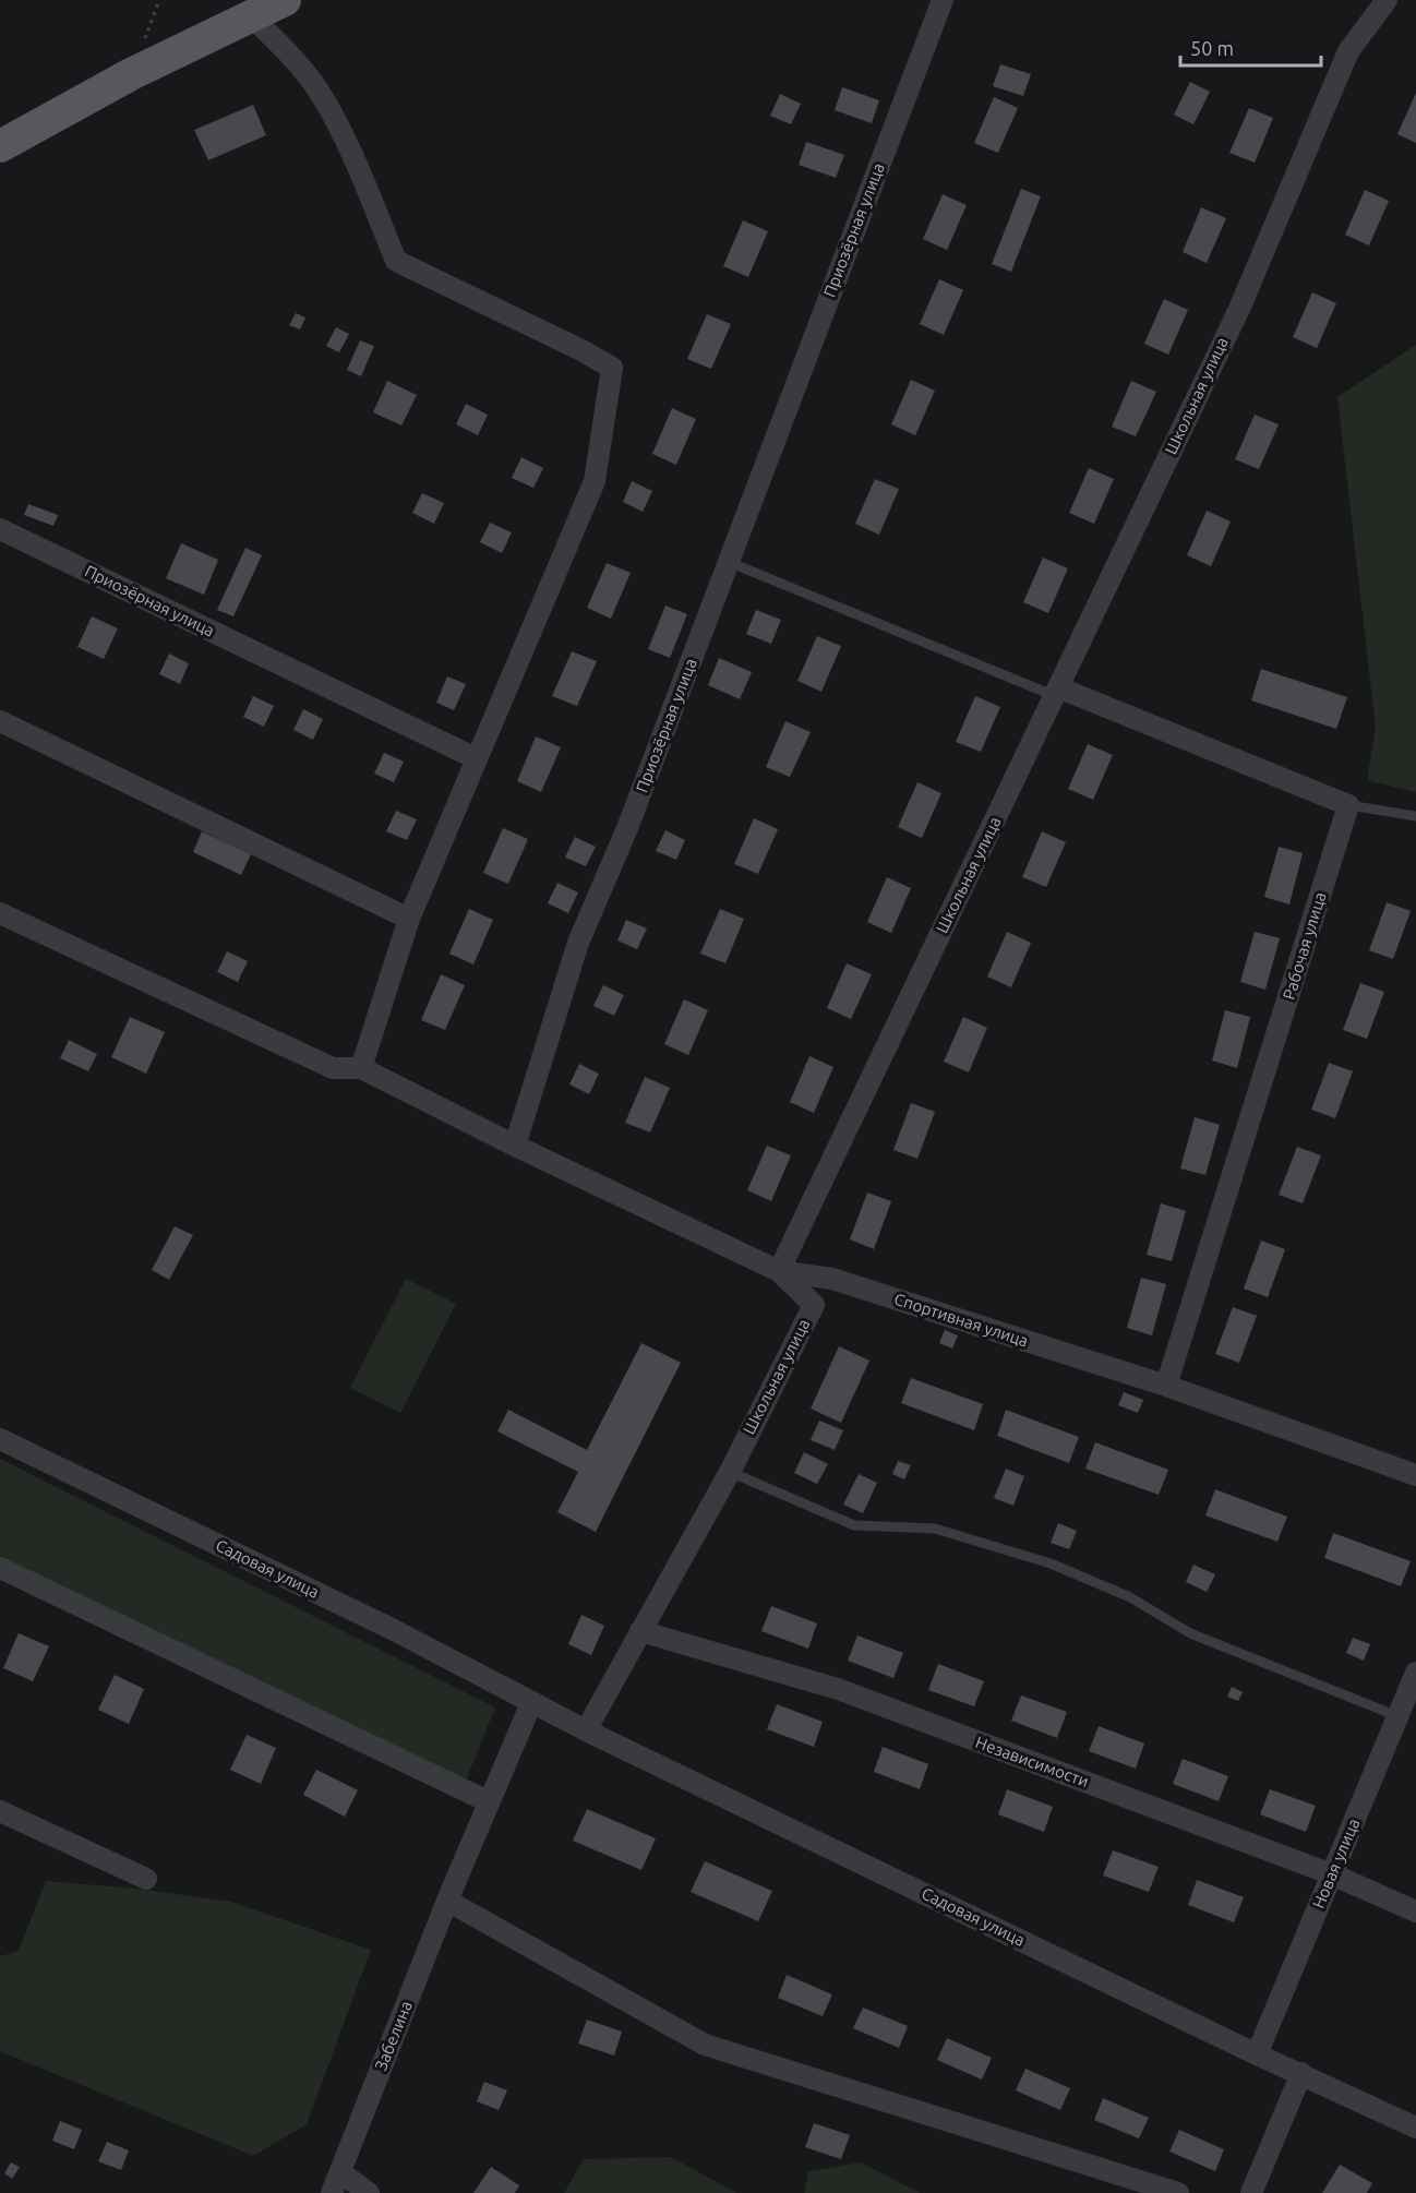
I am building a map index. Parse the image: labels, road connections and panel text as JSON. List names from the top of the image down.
{
  "streets": {
    "street": [
      "Приозёрная улица",
      "Школьная улица",
      "Рабочая улица",
      "Спортивная улица",
      "Садовая улица",
      "Независимости",
      "Новая улица",
      "Забелина"
    ]
  },
  "crossings": [
    ["Приозёрная улица", "Спортивная улица"],
    ["Школьная улица", "Спортивная улица"],
    ["Школьная улица", "Садовая улица"],
    ["Школьная улица", "Независимости"],
    ["Рабочая улица", "Спортивная улица"],
    ["Садовая улица", "Новая улица"],
    ["Независимости", "Новая улица"]
  ],
  "scale_bar": "50 m"
}
